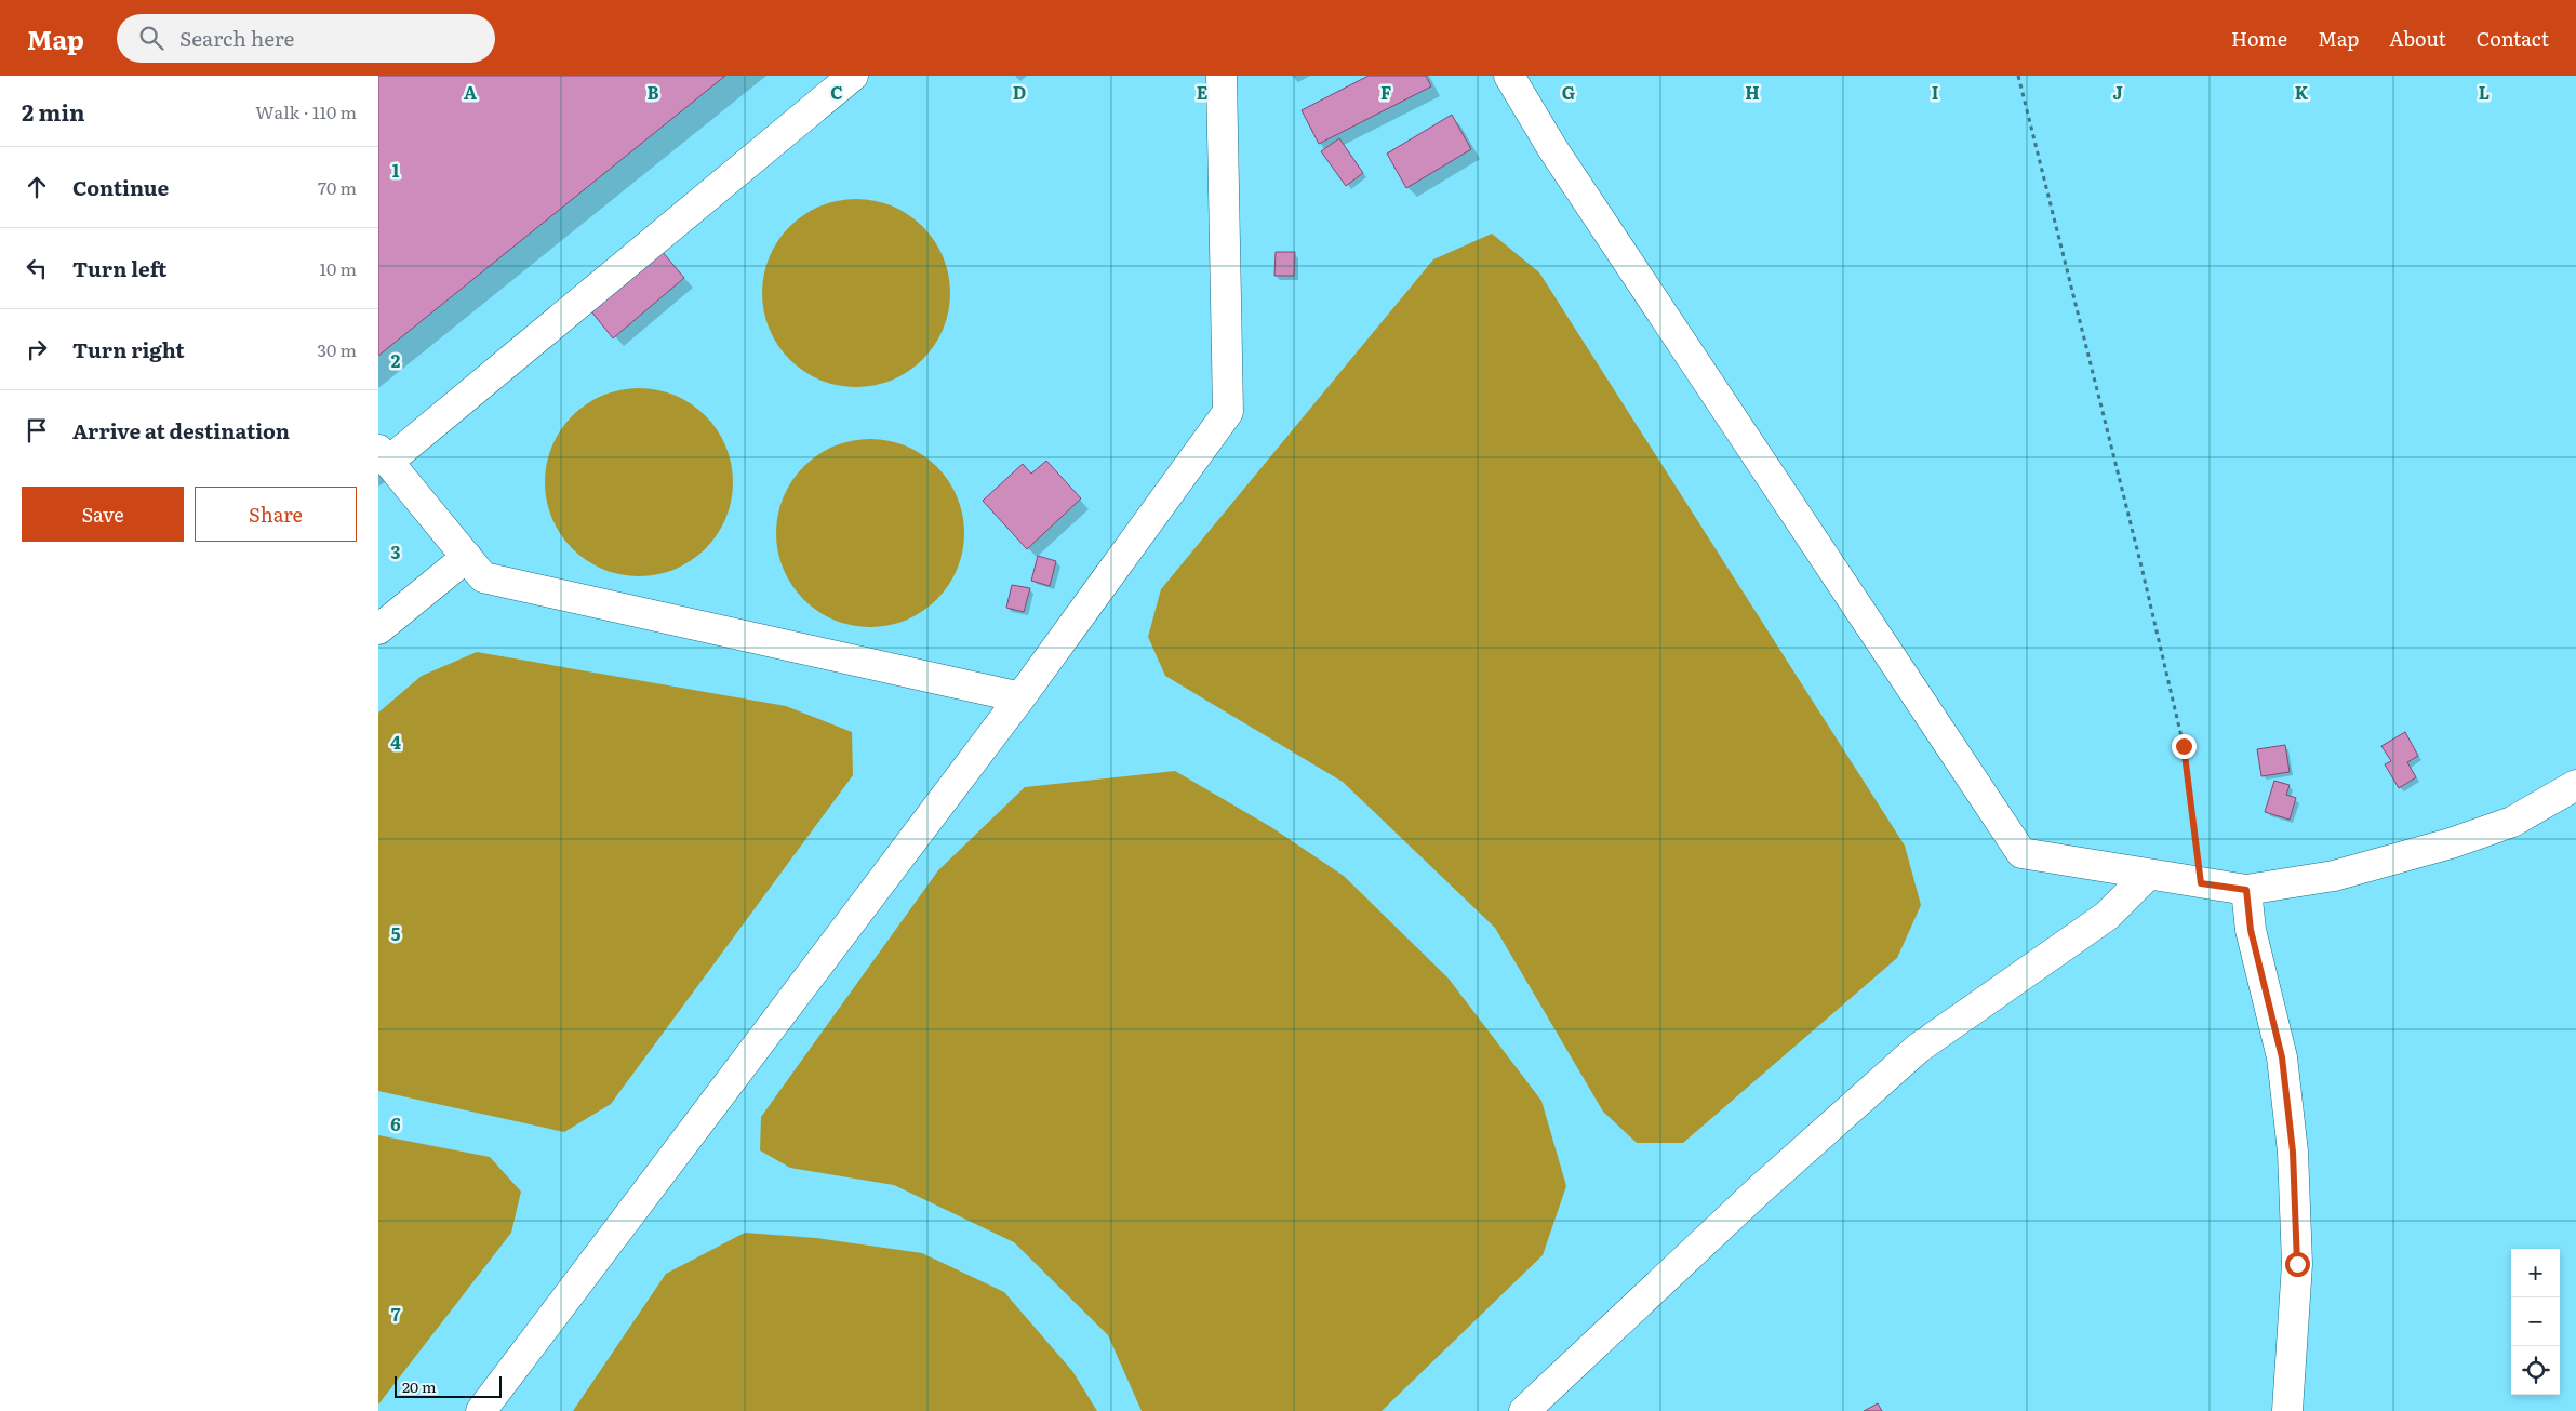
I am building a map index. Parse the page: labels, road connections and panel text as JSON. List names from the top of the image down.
{
  "scale_bar": "20 m",
  "page": {
    "header": "Map",
    "search": "Search here",
    "nav": [
      "Home",
      "Map",
      "About",
      "Contact"
    ],
    "heading": ["2 min", "Walk · 110 m"],
    "list": [
      ["Continue", "70 m"],
      ["Turn left", "10 m"],
      ["Turn right", "30 m"],
      "Arrive at destination"
    ],
    "buttons": ["Save", "Share"],
    "map_buttons": ["+", "−"],
    "scale": "20 m"
  },
  "grid": {
    "columns": [
      "A",
      "B",
      "C",
      "D",
      "E",
      "F",
      "G",
      "H",
      "I",
      "J",
      "K",
      "L"
    ],
    "rows": [
      "1",
      "2",
      "3",
      "4",
      "5",
      "6",
      "7"
    ]
  }
}
